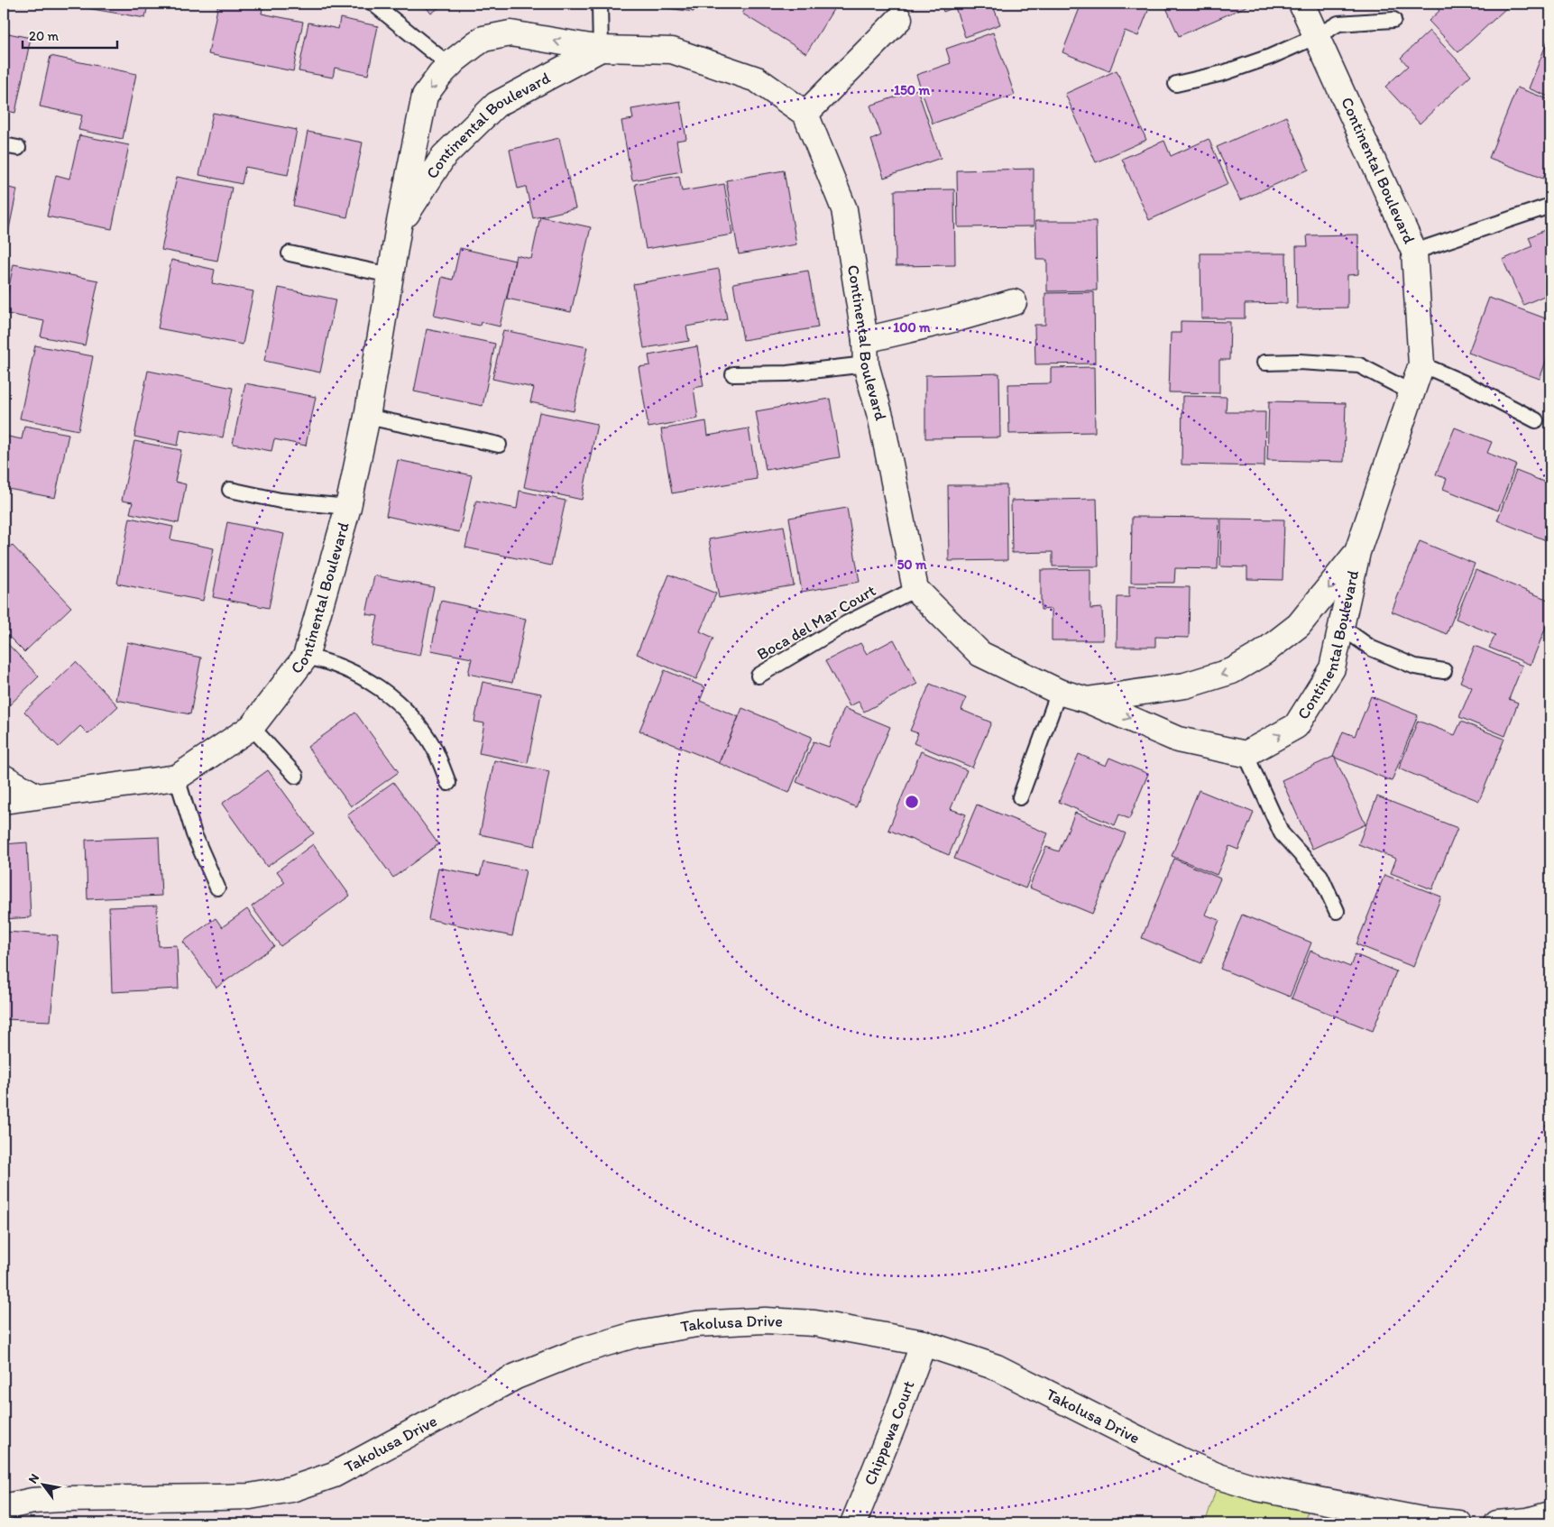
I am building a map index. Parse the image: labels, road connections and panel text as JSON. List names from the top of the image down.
{
  "streets": {
    "street": ["Continental Boulevard", "Takolusa Drive", "Chippewa Court"],
    "lane": ["Boca del Mar Court"]
  },
  "crossings": [
    ["Continental Boulevard", "Boca del Mar Court"],
    ["Takolusa Drive", "Chippewa Court"]
  ],
  "scale_bar": "20 m",
  "north": "top left",
  "rings": ["150 m", "100 m", "50 m"]
}
